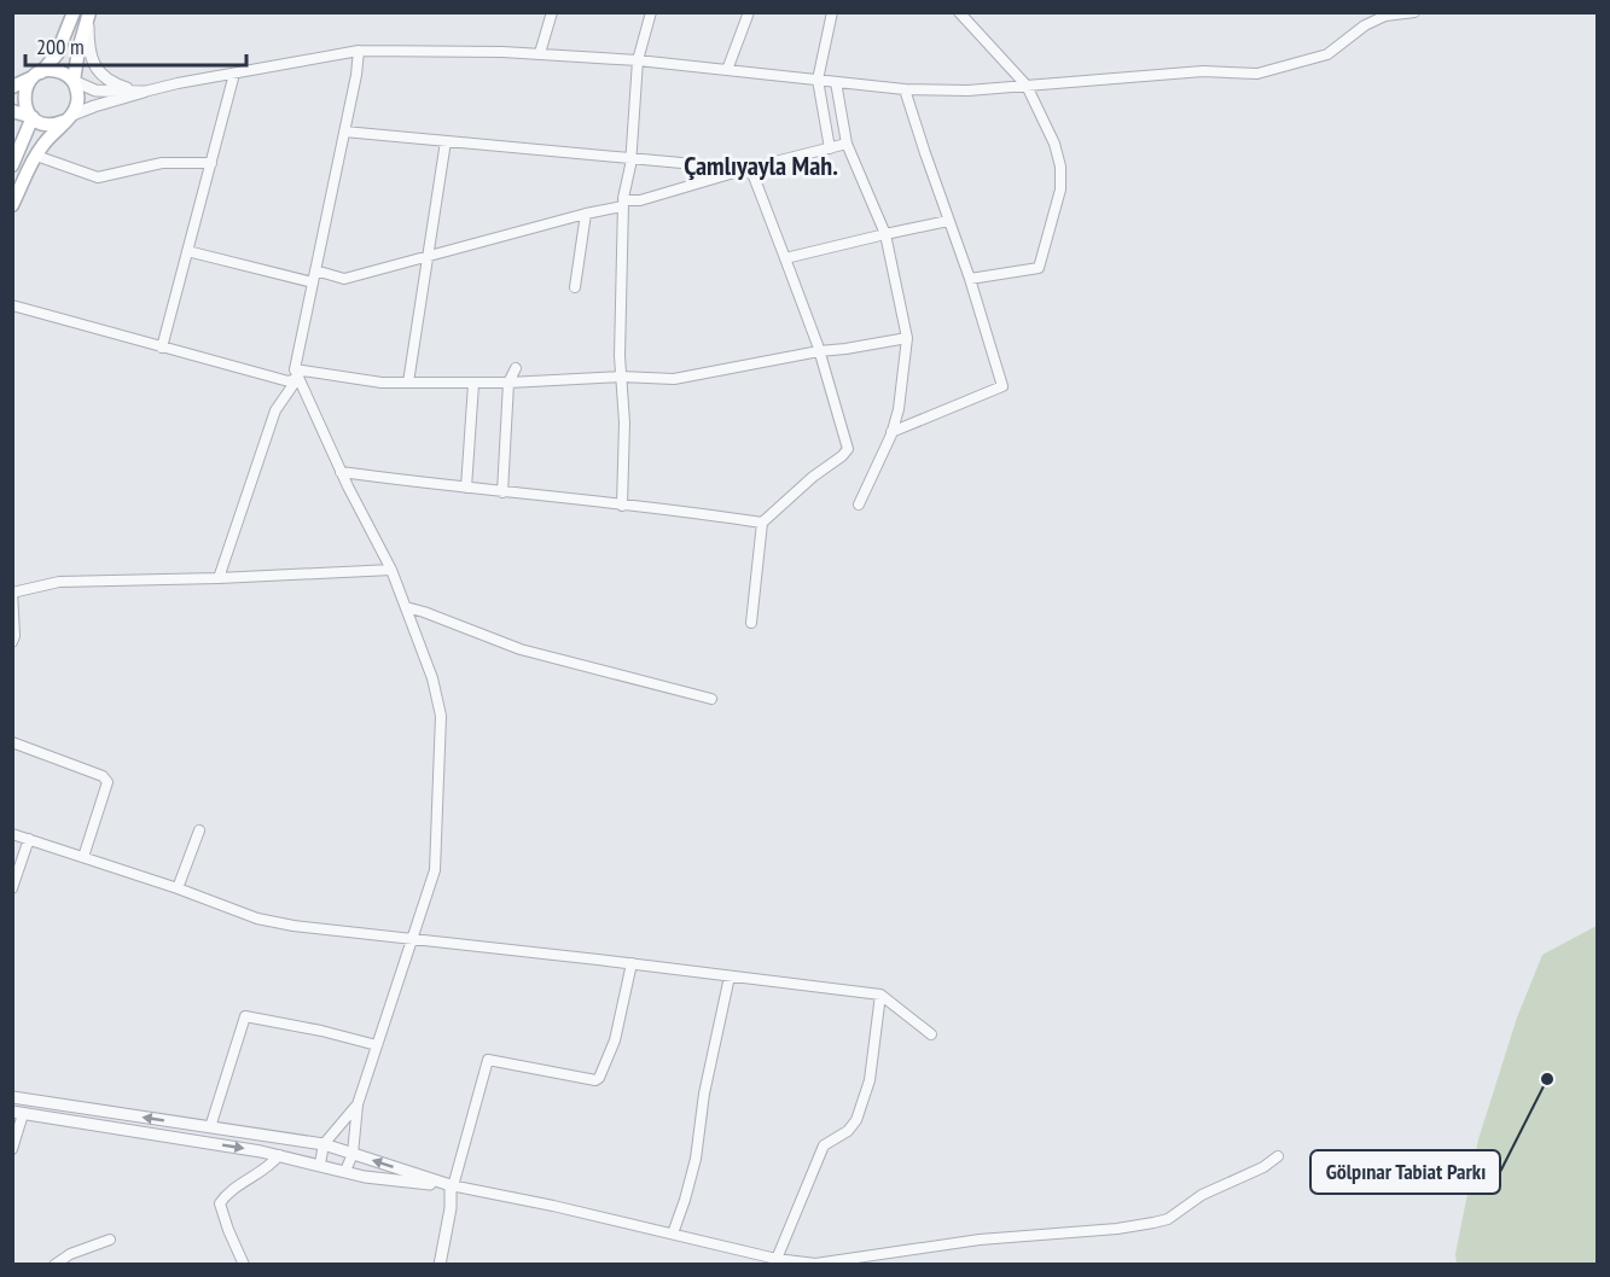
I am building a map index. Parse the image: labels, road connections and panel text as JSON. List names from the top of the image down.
{
  "districts": ["Çamlıyayla Mah."],
  "places": ["Gölpınar Tabiat Parkı"],
  "scale_bar": "200 m"
}
